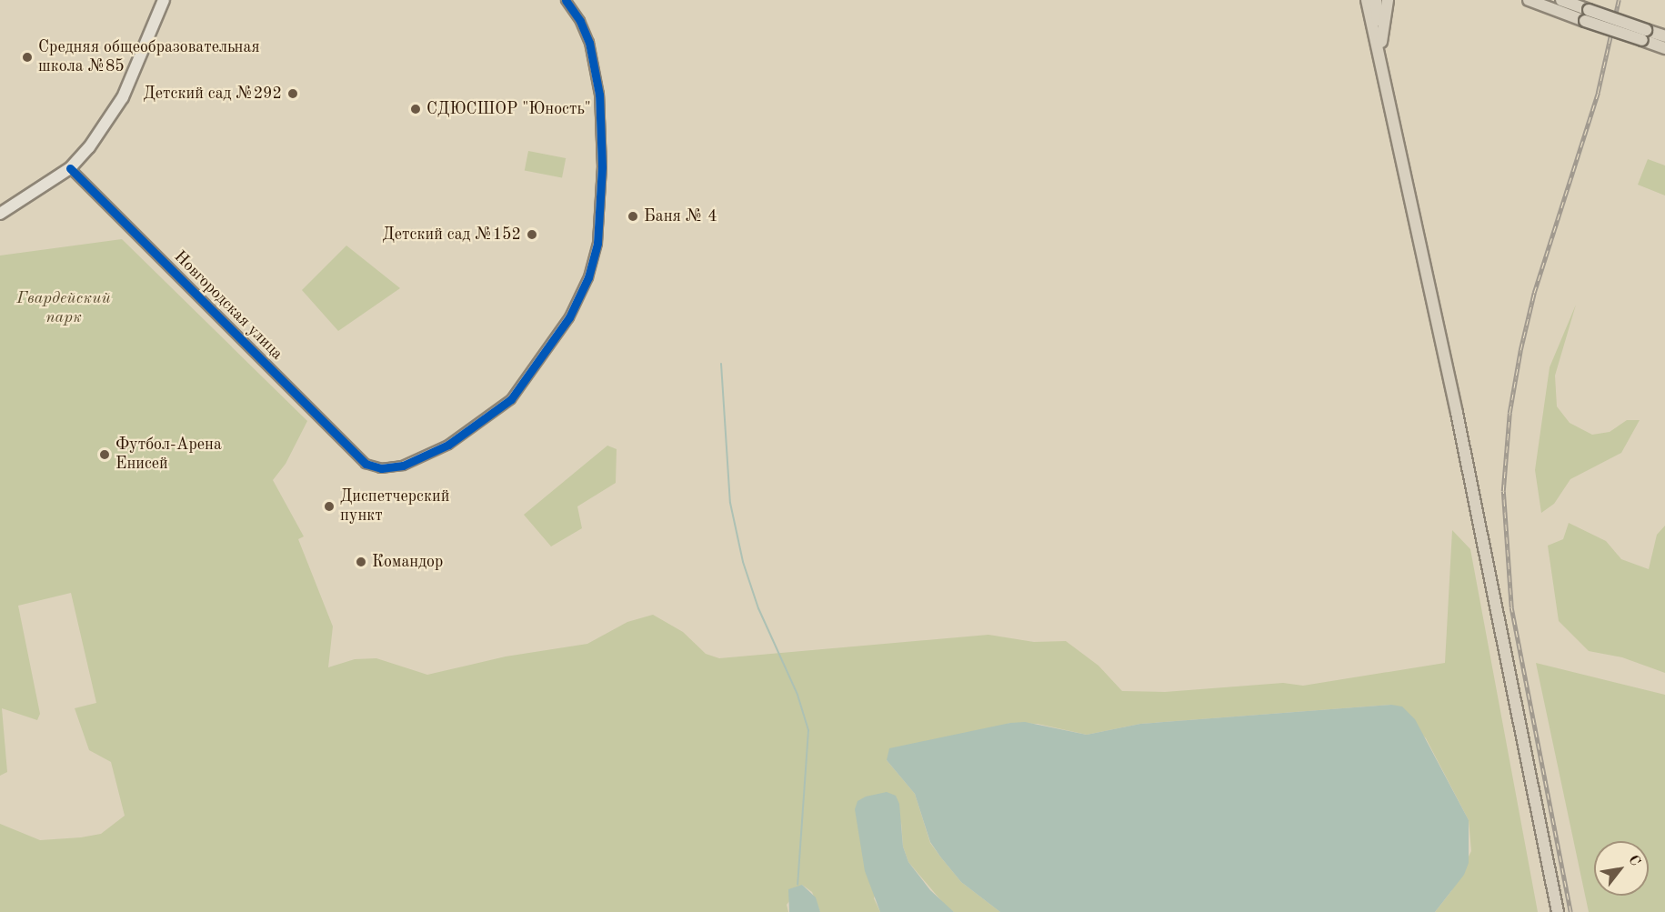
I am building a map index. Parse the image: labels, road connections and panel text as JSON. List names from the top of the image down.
{
  "streets": {
    "street": ["Новгородская улица"]
  },
  "parks": ["Гвардейский парк"],
  "places": [
    "Средняя общеобразовательная школа №85",
    "Детский сад №292",
    "СДЮСШОР \"Юность\"",
    "Баня № 4",
    "Детский сад №152",
    "Футбол-Арена Енисей",
    "Диспетчерский пункт",
    "Командор"
  ],
  "north": "top right"
}
